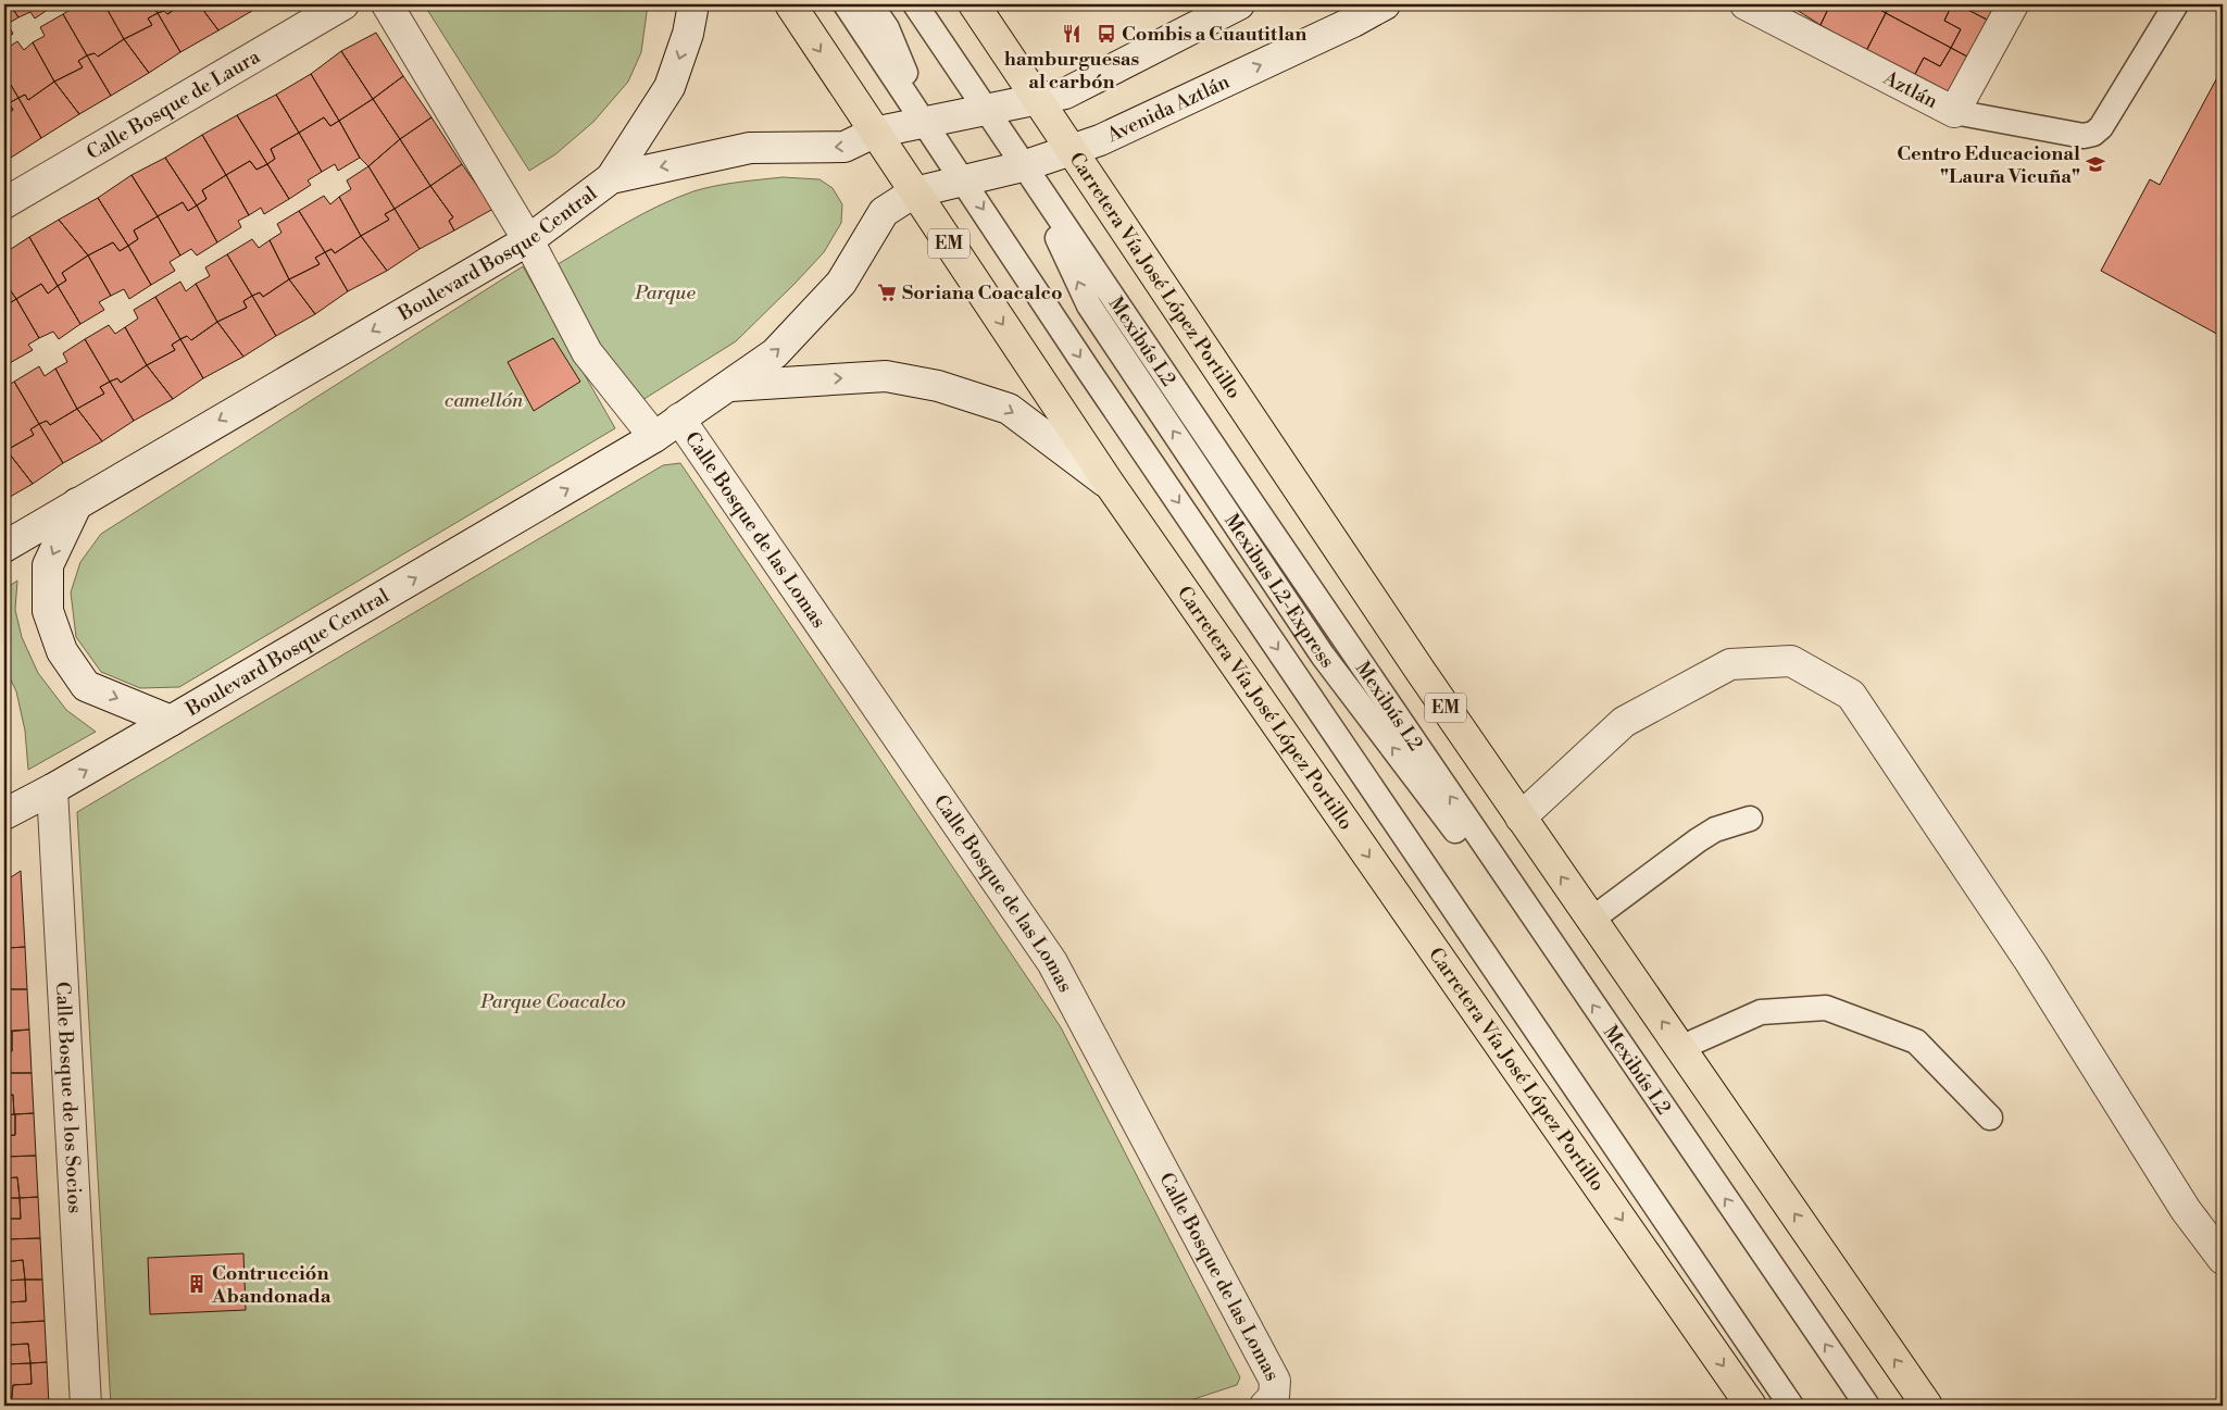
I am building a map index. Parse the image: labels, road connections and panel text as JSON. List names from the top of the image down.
{
  "streets": {
    "main road": ["EM", "Carretera Vía José López Portillo"],
    "street": [
      "Aztlán",
      "Calle Bosque de Laura",
      "Avenida Aztlán",
      "Boulevard Bosque Central",
      "Calle Bosque de las Lomas",
      "Calle Bosque de los Socios"
    ],
    "lane": ["Mexibús L2"]
  },
  "crossings": [
    ["Avenida Aztlán", "Boulevard Bosque Central"],
    ["Avenida Aztlán", "Carretera Vía José López Portillo"],
    ["Avenida Aztlán", "Mexibús L2"],
    ["Boulevard Bosque Central", "Carretera Vía José López Portillo"],
    ["Boulevard Bosque Central", "Mexibús L2"],
    ["Boulevard Bosque Central", "Calle Bosque de las Lomas"],
    ["Boulevard Bosque Central", "Calle Bosque de los Socios"]
  ],
  "parks": ["Parque", "camellón", "Parque Coacalco"],
  "places": {
    "restaurant": ["hamburguesas al carbón"],
    "bus stop": ["Combis a Cuautitlan"],
    "school or university": ["Centro Educacional \"Laura Vicuña\""],
    "supermarket": ["Soriana Coacalco"],
    "building": ["Contrucción Abandonada"]
  }
}
